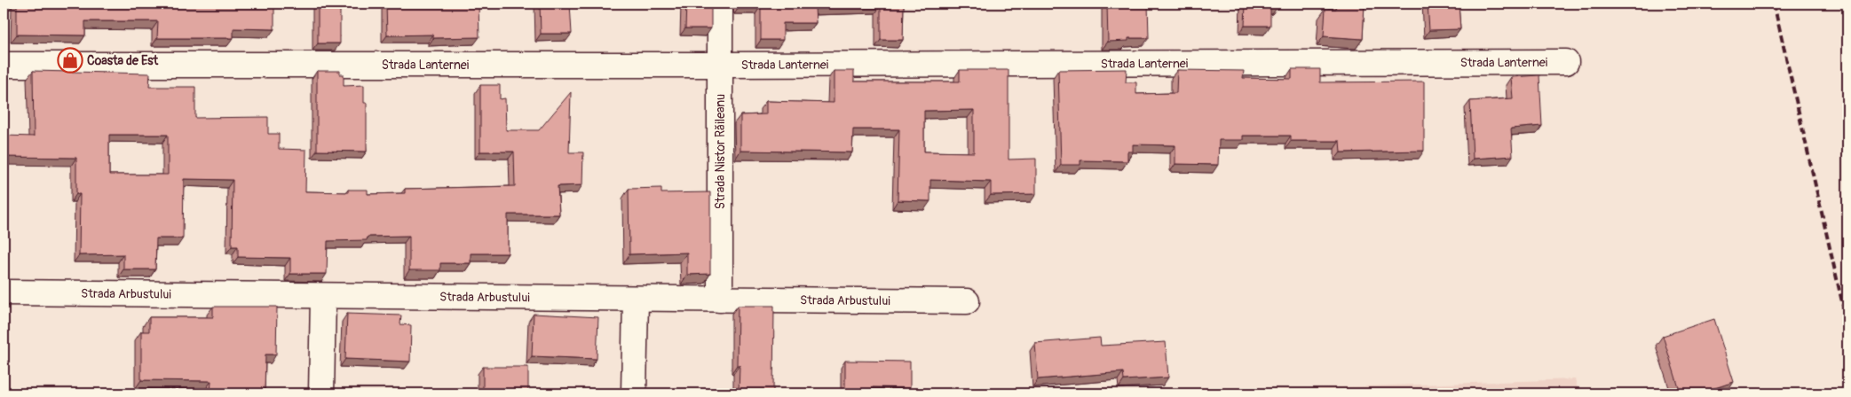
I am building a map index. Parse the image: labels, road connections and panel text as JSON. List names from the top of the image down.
{
  "streets": {
    "street": ["Strada Lanternei", "Strada Nistor Răileanu", "Strada Arbustului"]
  },
  "crossings": [
    ["Strada Lanternei", "Strada Nistor Răileanu"],
    ["Strada Nistor Răileanu", "Strada Arbustului"]
  ],
  "places": {
    "shop": ["Coasta de Est"]
  }
}
